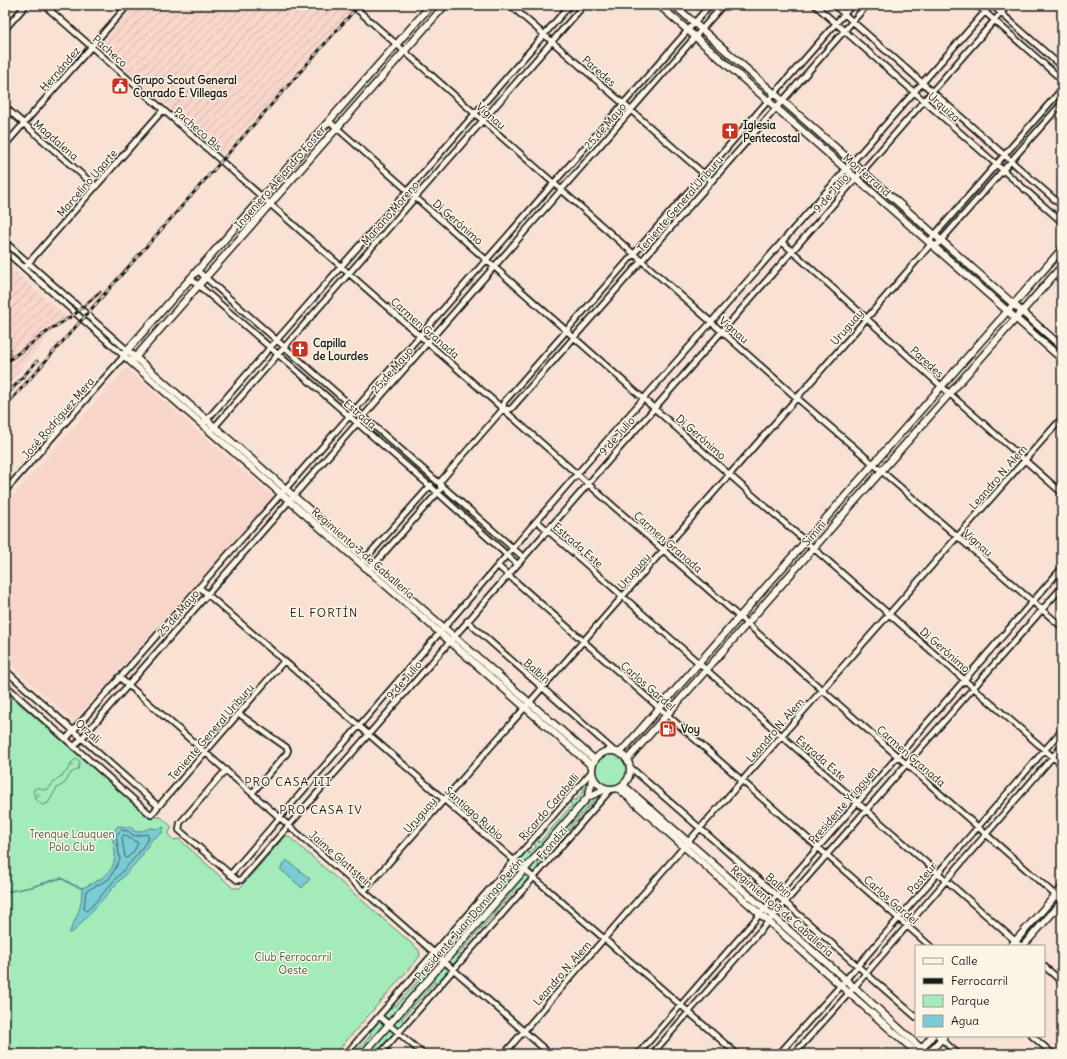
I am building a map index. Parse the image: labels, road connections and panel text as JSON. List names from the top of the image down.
{
  "streets": {
    "street": [
      "Pacheco",
      "Hernández",
      "Paredes",
      "Urquiza",
      "Vignau",
      "25 de Mayo",
      "Pacheco Bis",
      "Magdalena",
      "Monferrand",
      "Ingeniero Alejandro Foster",
      "Marcelino Ugarte",
      "9 de Julio",
      "Teniente General Uriburu",
      "Mariano Moreno",
      "Di Gerónimo",
      "Uruguay",
      "Carmen Granada",
      "Estrada",
      "José Rodríguez Mera",
      "Leandro N. Alem",
      "Simini",
      "Estrada Este",
      "Regimiento 3 de Caballería",
      "Balbin",
      "Carlos Gardel",
      "Orzali",
      "Presidente Yrigoyen",
      "Ricardo Carabelli",
      "Santiago Rubio",
      "Frondizi",
      "Jaime Glattstein",
      "Pasteur",
      "Presidente Juan Domingo Perón"
    ]
  },
  "crossings": [
    ["Pacheco", "Hernández"],
    ["Pacheco", "Pacheco Bis"],
    ["Pacheco", "Marcelino Ugarte"],
    ["Hernández", "Magdalena"],
    ["Paredes", "25 de Mayo"],
    ["Paredes", "9 de Julio"],
    ["Paredes", "Teniente General Uriburu"],
    ["Paredes", "Mariano Moreno"],
    ["Paredes", "Uruguay"],
    ["Paredes", "Leandro N. Alem"],
    ["Paredes", "Simini"],
    ["Urquiza", "9 de Julio"],
    ["Urquiza", "Teniente General Uriburu"],
    ["Urquiza", "Uruguay"],
    ["Vignau", "25 de Mayo"],
    ["Vignau", "Ingeniero Alejandro Foster"],
    ["Vignau", "9 de Julio"],
    ["Vignau", "Teniente General Uriburu"],
    ["Vignau", "Mariano Moreno"],
    ["Vignau", "Uruguay"],
    ["Vignau", "Leandro N. Alem"],
    ["Vignau", "Simini"],
    ["Vignau", "Presidente Yrigoyen"],
    ["25 de Mayo", "Monferrand"],
    ["25 de Mayo", "Di Gerónimo"],
    ["25 de Mayo", "Carmen Granada"],
    ["25 de Mayo", "Estrada"],
    ["25 de Mayo", "Regimiento 3 de Caballería"],
    ["25 de Mayo", "Orzali"],
    ["25 de Mayo", "Santiago Rubio"],
    ["25 de Mayo", "Jaime Glattstein"],
    ["Pacheco Bis", "Ingeniero Alejandro Foster"],
    ["Pacheco Bis", "Marcelino Ugarte"],
    ["Pacheco Bis", "Carmen Granada"],
    ["Magdalena", "Marcelino Ugarte"],
    ["Monferrand", "9 de Julio"],
    ["Monferrand", "Teniente General Uriburu"],
    ["Monferrand", "Uruguay"],
    ["Monferrand", "Simini"],
    ["Ingeniero Alejandro Foster", "Di Gerónimo"],
    ["Ingeniero Alejandro Foster", "Carmen Granada"],
    ["Ingeniero Alejandro Foster", "Estrada"],
    ["Ingeniero Alejandro Foster", "José Rodríguez Mera"],
    ["Ingeniero Alejandro Foster", "Regimiento 3 de Caballería"],
    ["9 de Julio", "Di Gerónimo"],
    ["9 de Julio", "Carmen Granada"],
    ["9 de Julio", "Estrada"],
    ["9 de Julio", "Estrada Este"],
    ["9 de Julio", "Regimiento 3 de Caballería"],
    ["9 de Julio", "Balbin"],
    ["9 de Julio", "Carlos Gardel"],
    ["9 de Julio", "Santiago Rubio"],
    ["9 de Julio", "Jaime Glattstein"],
    ["Teniente General Uriburu", "Di Gerónimo"],
    ["Teniente General Uriburu", "Carmen Granada"],
    ["Teniente General Uriburu", "Estrada"],
    ["Teniente General Uriburu", "Orzali"],
    ["Teniente General Uriburu", "Santiago Rubio"],
    ["Teniente General Uriburu", "Jaime Glattstein"],
    ["Mariano Moreno", "Di Gerónimo"],
    ["Mariano Moreno", "Carmen Granada"],
    ["Mariano Moreno", "Estrada"],
    ["Mariano Moreno", "Regimiento 3 de Caballería"],
    ["Di Gerónimo", "Uruguay"],
    ["Di Gerónimo", "Leandro N. Alem"],
    ["Di Gerónimo", "Simini"],
    ["Di Gerónimo", "Presidente Yrigoyen"],
    ["Di Gerónimo", "Pasteur"],
    ["Uruguay", "Carmen Granada"],
    ["Uruguay", "Estrada Este"],
    ["Uruguay", "Regimiento 3 de Caballería"],
    ["Uruguay", "Balbin"],
    ["Uruguay", "Carlos Gardel"],
    ["Uruguay", "Santiago Rubio"],
    ["Uruguay", "Jaime Glattstein"],
    ["Carmen Granada", "Leandro N. Alem"],
    ["Carmen Granada", "Simini"],
    ["Carmen Granada", "Presidente Yrigoyen"],
    ["Carmen Granada", "Pasteur"],
    ["José Rodríguez Mera", "Regimiento 3 de Caballería"],
    ["Leandro N. Alem", "Estrada Este"],
    ["Leandro N. Alem", "Regimiento 3 de Caballería"],
    ["Leandro N. Alem", "Balbin"],
    ["Leandro N. Alem", "Carlos Gardel"],
    ["Leandro N. Alem", "Santiago Rubio"],
    ["Leandro N. Alem", "Jaime Glattstein"],
    ["Simini", "Estrada Este"],
    ["Simini", "Regimiento 3 de Caballería"],
    ["Simini", "Balbin"],
    ["Simini", "Carlos Gardel"],
    ["Simini", "Ricardo Carabelli"],
    ["Simini", "Frondizi"],
    ["Simini", "Presidente Juan Domingo Perón"],
    ["Estrada Este", "Presidente Yrigoyen"],
    ["Estrada Este", "Pasteur"],
    ["Regimiento 3 de Caballería", "Balbin"],
    ["Regimiento 3 de Caballería", "Presidente Yrigoyen"],
    ["Regimiento 3 de Caballería", "Ricardo Carabelli"],
    ["Regimiento 3 de Caballería", "Frondizi"],
    ["Regimiento 3 de Caballería", "Pasteur"],
    ["Regimiento 3 de Caballería", "Presidente Juan Domingo Perón"],
    ["Balbin", "Presidente Yrigoyen"],
    ["Balbin", "Ricardo Carabelli"],
    ["Balbin", "Frondizi"],
    ["Balbin", "Pasteur"],
    ["Balbin", "Presidente Juan Domingo Perón"],
    ["Carlos Gardel", "Presidente Yrigoyen"],
    ["Carlos Gardel", "Pasteur"],
    ["Presidente Yrigoyen", "Santiago Rubio"],
    ["Ricardo Carabelli", "Santiago Rubio"],
    ["Ricardo Carabelli", "Frondizi"],
    ["Ricardo Carabelli", "Jaime Glattstein"],
    ["Ricardo Carabelli", "Presidente Juan Domingo Perón"],
    ["Santiago Rubio", "Frondizi"],
    ["Santiago Rubio", "Presidente Juan Domingo Perón"],
    ["Frondizi", "Jaime Glattstein"],
    ["Frondizi", "Presidente Juan Domingo Perón"],
    ["Jaime Glattstein", "Presidente Juan Domingo Perón"]
  ],
  "districts": ["EL FORTÍN", "PRO CASA III", "PRO CASA IV"],
  "parks": ["Trenque Lauquen Polo Club", "Club Ferrocarril Oeste"],
  "places": {
    "public building": ["Grupo Scout General Conrado E. Villegas"],
    "church": ["Iglesia Pentecostal", "Capilla de Lourdes"],
    "fuel station": ["Voy"]
  },
  "legend": [
    "Calle",
    "Ferrocarril",
    "Parque",
    "Agua"
  ]
}
